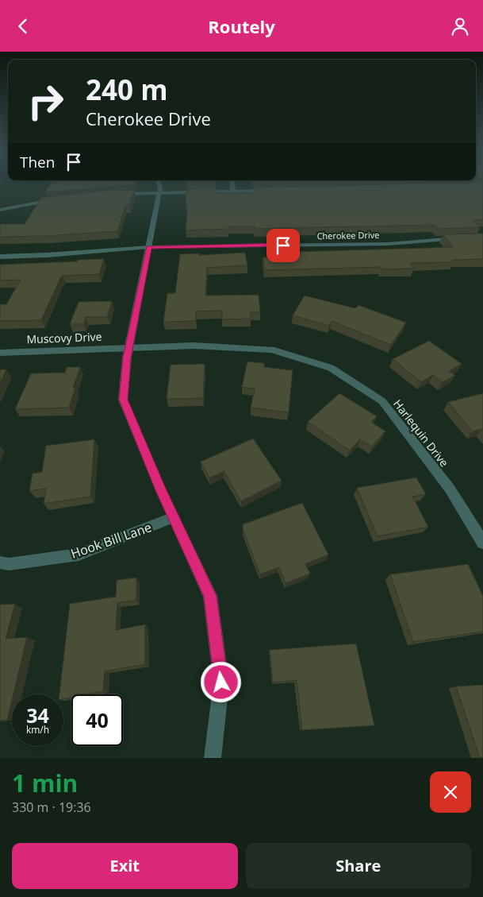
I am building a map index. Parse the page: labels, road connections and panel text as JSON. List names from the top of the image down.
{
  "streets": {
    "street": [
      "Cherokee Drive",
      "Muscovy Drive",
      "Harlequin Drive",
      "Hook Bill Lane"
    ]
  },
  "crossings": [
    ["Muscovy Drive", "Harlequin Drive"]
  ],
  "page": {
    "header": "Routely",
    "turn": ["240 m", "Cherokee Drive"],
    "then": "Then",
    "speed": "34 km/h",
    "limit": "40",
    "heading": ["1 min", "330 m · 19:36"],
    "buttons": ["Exit", "Share"]
  }
}
